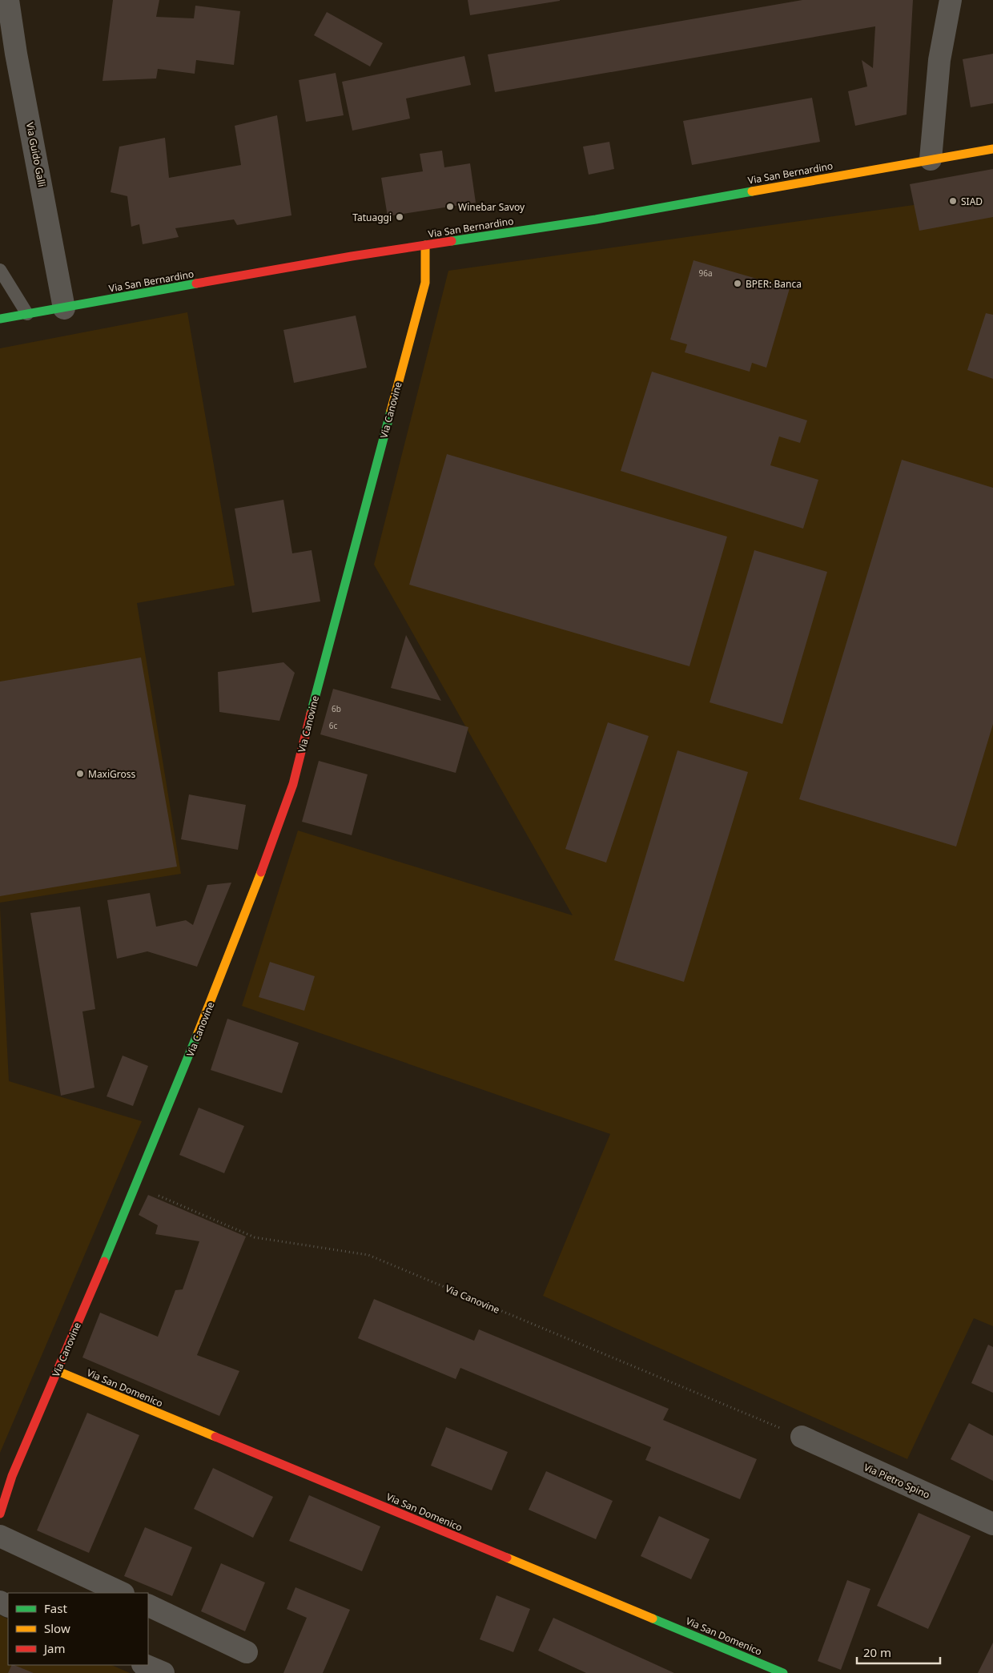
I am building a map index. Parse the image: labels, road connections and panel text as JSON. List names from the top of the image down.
{
  "streets": {
    "street": [
      "Via Guido Galli",
      "Via San Bernardino",
      "Via Canovine",
      "Via San Domenico",
      "Via Pietro Spino"
    ]
  },
  "crossings": [
    ["Via Guido Galli", "Via San Bernardino"],
    ["Via San Bernardino", "Via Canovine"],
    ["Via Canovine", "Via San Domenico"],
    ["Via Canovine", "Via Pietro Spino"]
  ],
  "places": [
    "SIAD",
    "Winebar Savoy",
    "Tatuaggi",
    "BPER: Banca",
    "MaxiGross"
  ],
  "house_numbers": ["96a", "6b", "6c"],
  "legend": ["Fast", "Slow", "Jam"],
  "scale_bar": "20 m"
}
